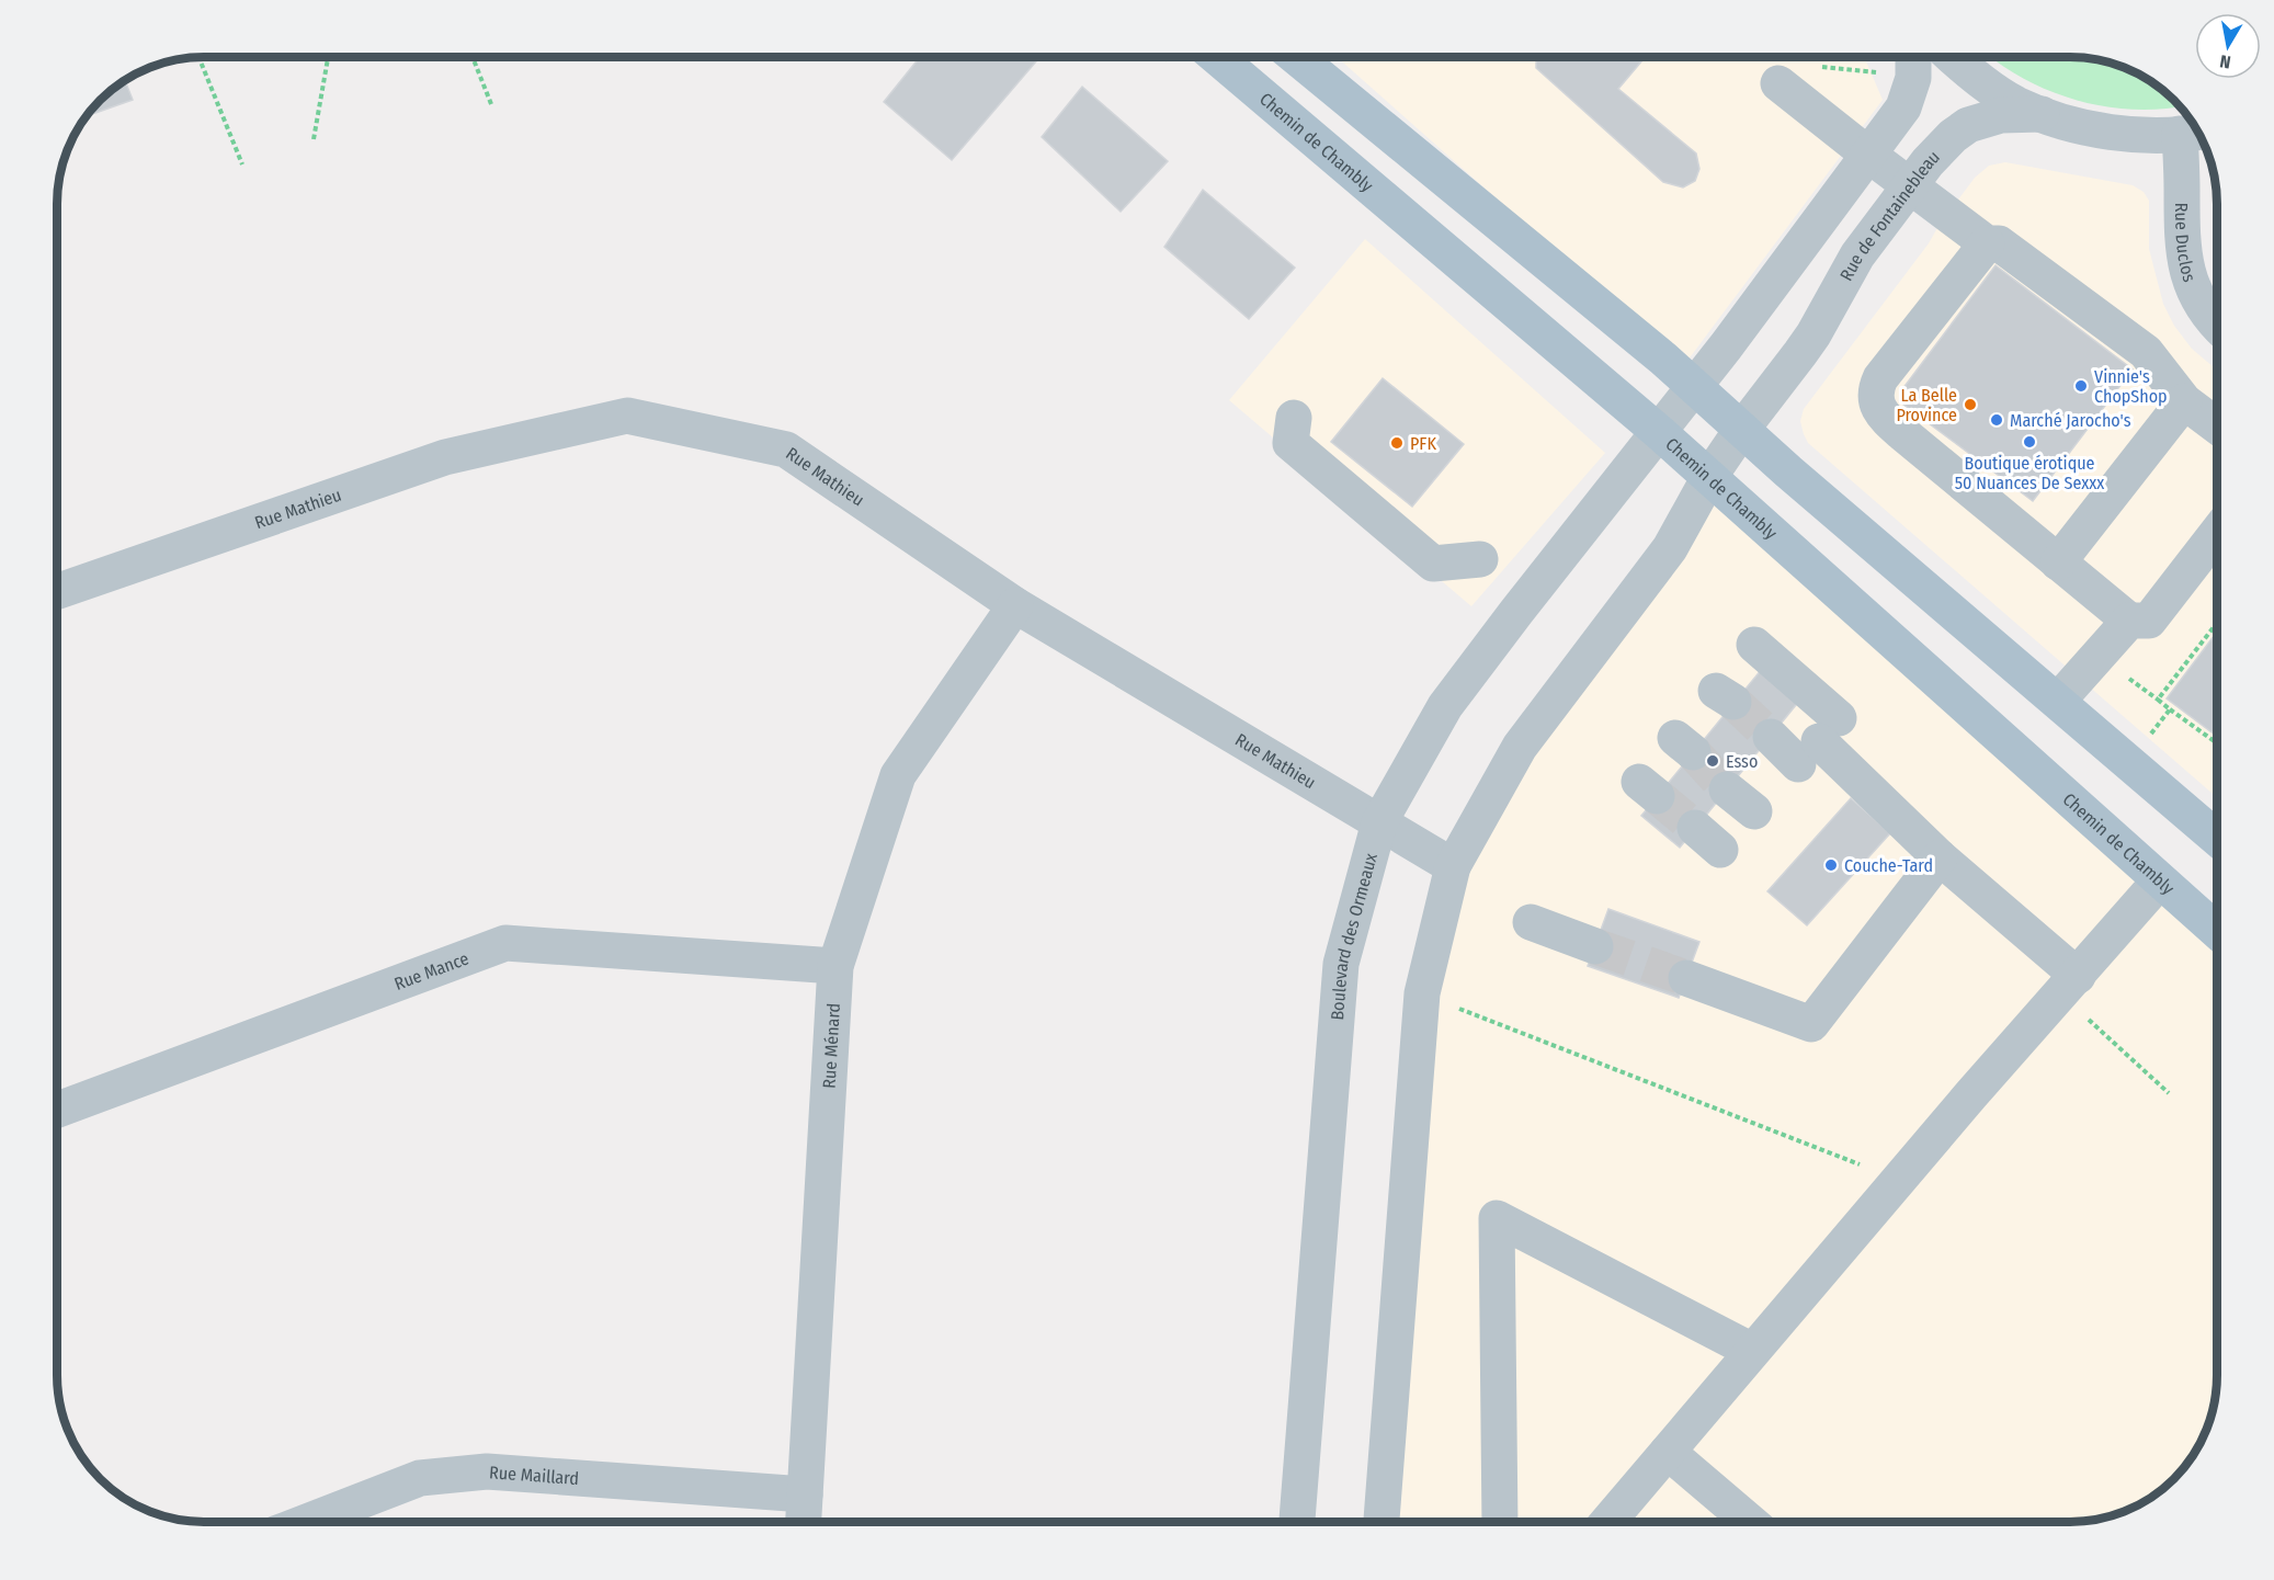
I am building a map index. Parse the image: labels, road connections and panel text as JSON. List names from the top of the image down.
{
  "streets": {
    "main road": ["Chemin de Chambly"],
    "street": [
      "Rue de Fontainebleau",
      "Rue Duclos",
      "Rue Mathieu",
      "Boulevard des Ormeaux",
      "Rue Mance",
      "Rue Ménard",
      "Rue Maillard"
    ]
  },
  "crossings": [
    ["Chemin de Chambly", "Rue de Fontainebleau"],
    ["Chemin de Chambly", "Boulevard des Ormeaux"],
    ["Rue Mathieu", "Boulevard des Ormeaux"],
    ["Rue Mathieu", "Rue Ménard"],
    ["Rue Mance", "Rue Ménard"],
    ["Rue Ménard", "Rue Maillard"]
  ],
  "places": [
    "Vinnie's ChopShop",
    "La Belle Province",
    "Marché Jarocho's",
    "Boutique érotique 50 Nuances De Sexxx",
    "PFK",
    "Esso",
    "Couche-Tard"
  ],
  "north": "bottom"
}
